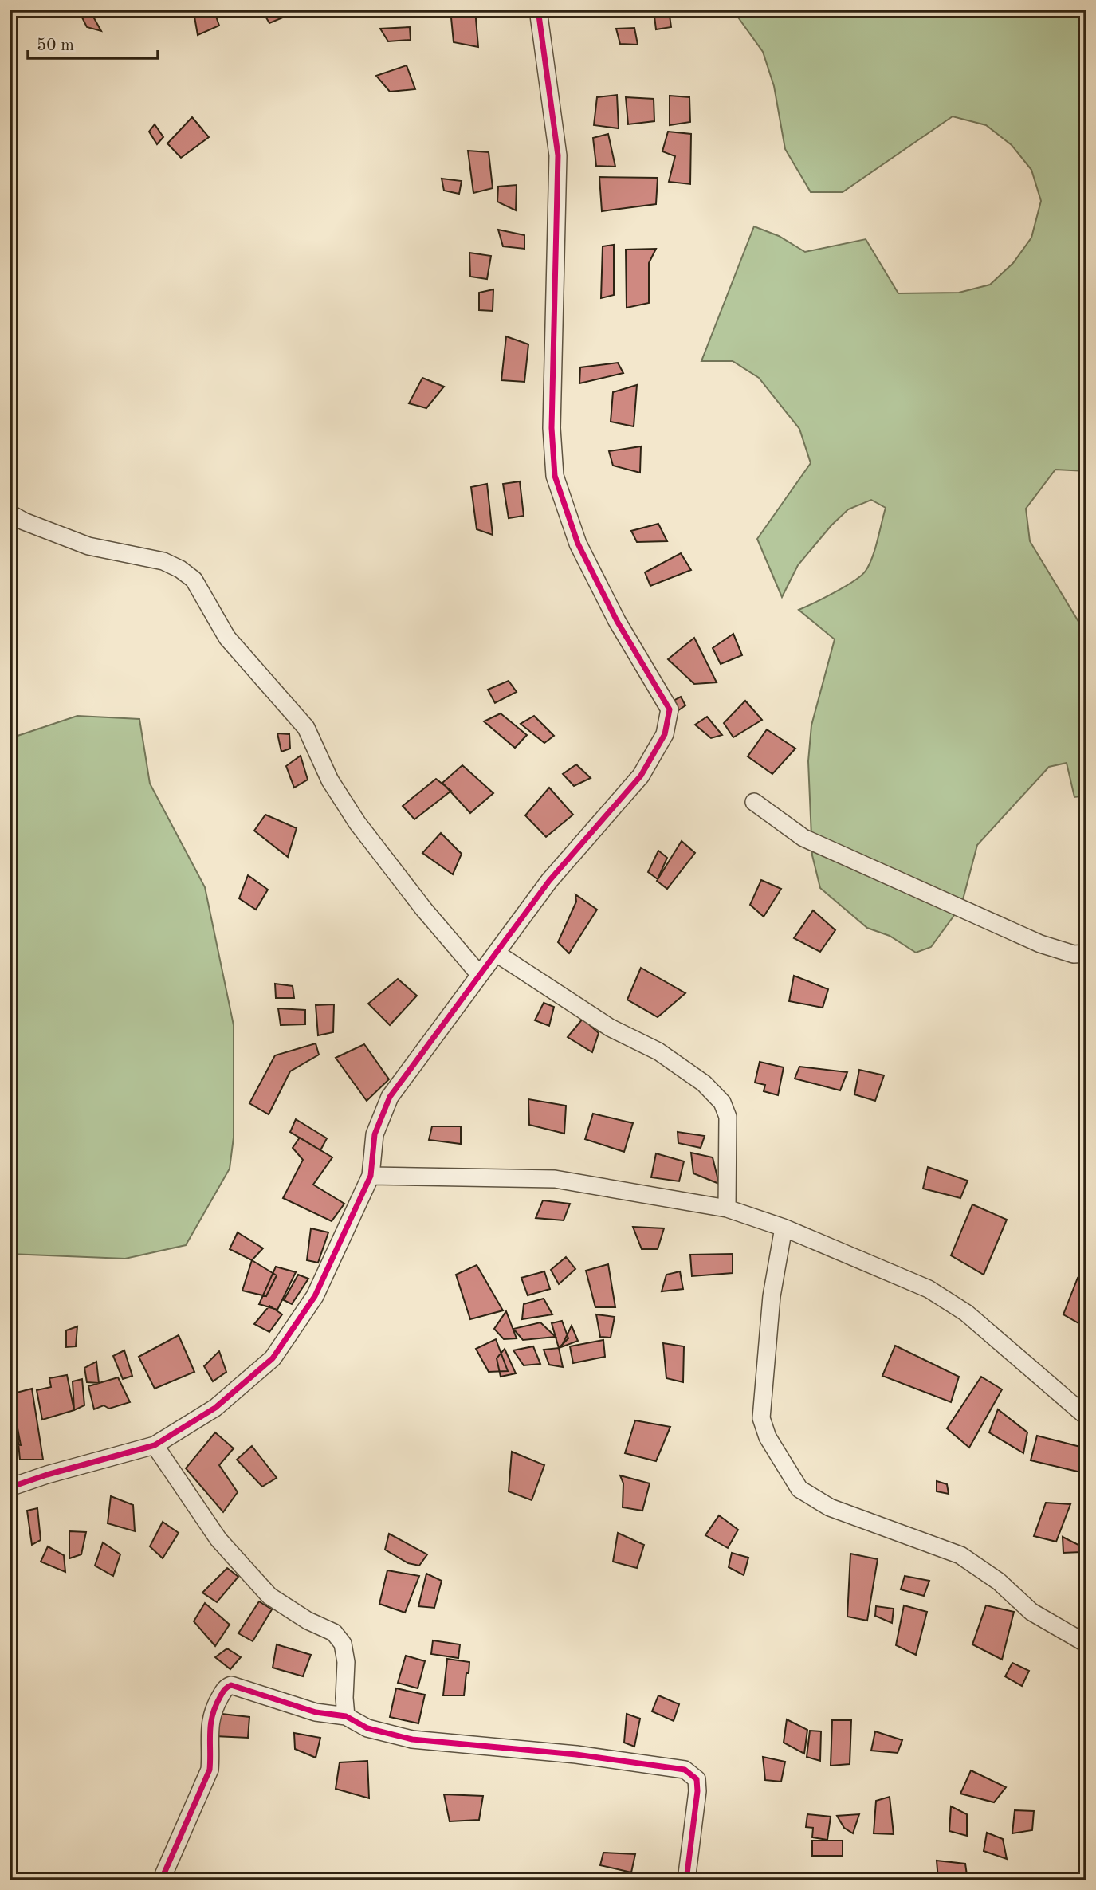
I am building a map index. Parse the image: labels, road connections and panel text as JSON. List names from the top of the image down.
{
  "scale_bar": "50 m"
}
